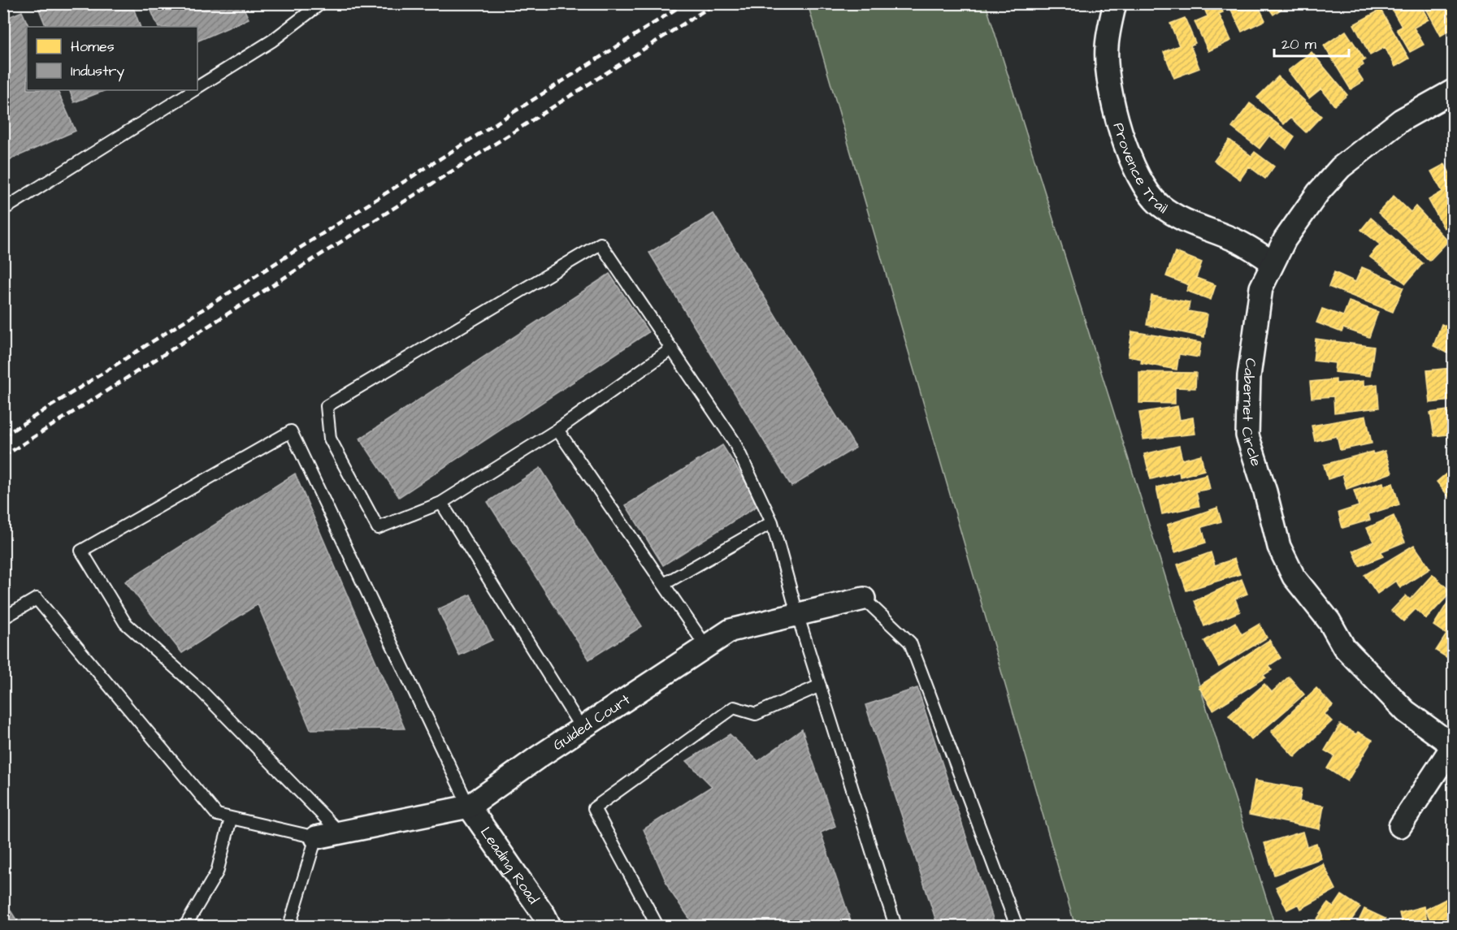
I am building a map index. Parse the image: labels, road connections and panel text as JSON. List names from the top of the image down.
{
  "streets": {
    "street": [
      "Provence Trail",
      "Cabernet Circle",
      "Guided Court",
      "Leading Road"
    ]
  },
  "crossings": [
    ["Provence Trail", "Cabernet Circle"],
    ["Guided Court", "Leading Road"]
  ],
  "legend": ["Homes", "Industry"],
  "scale_bar": "20 m"
}
